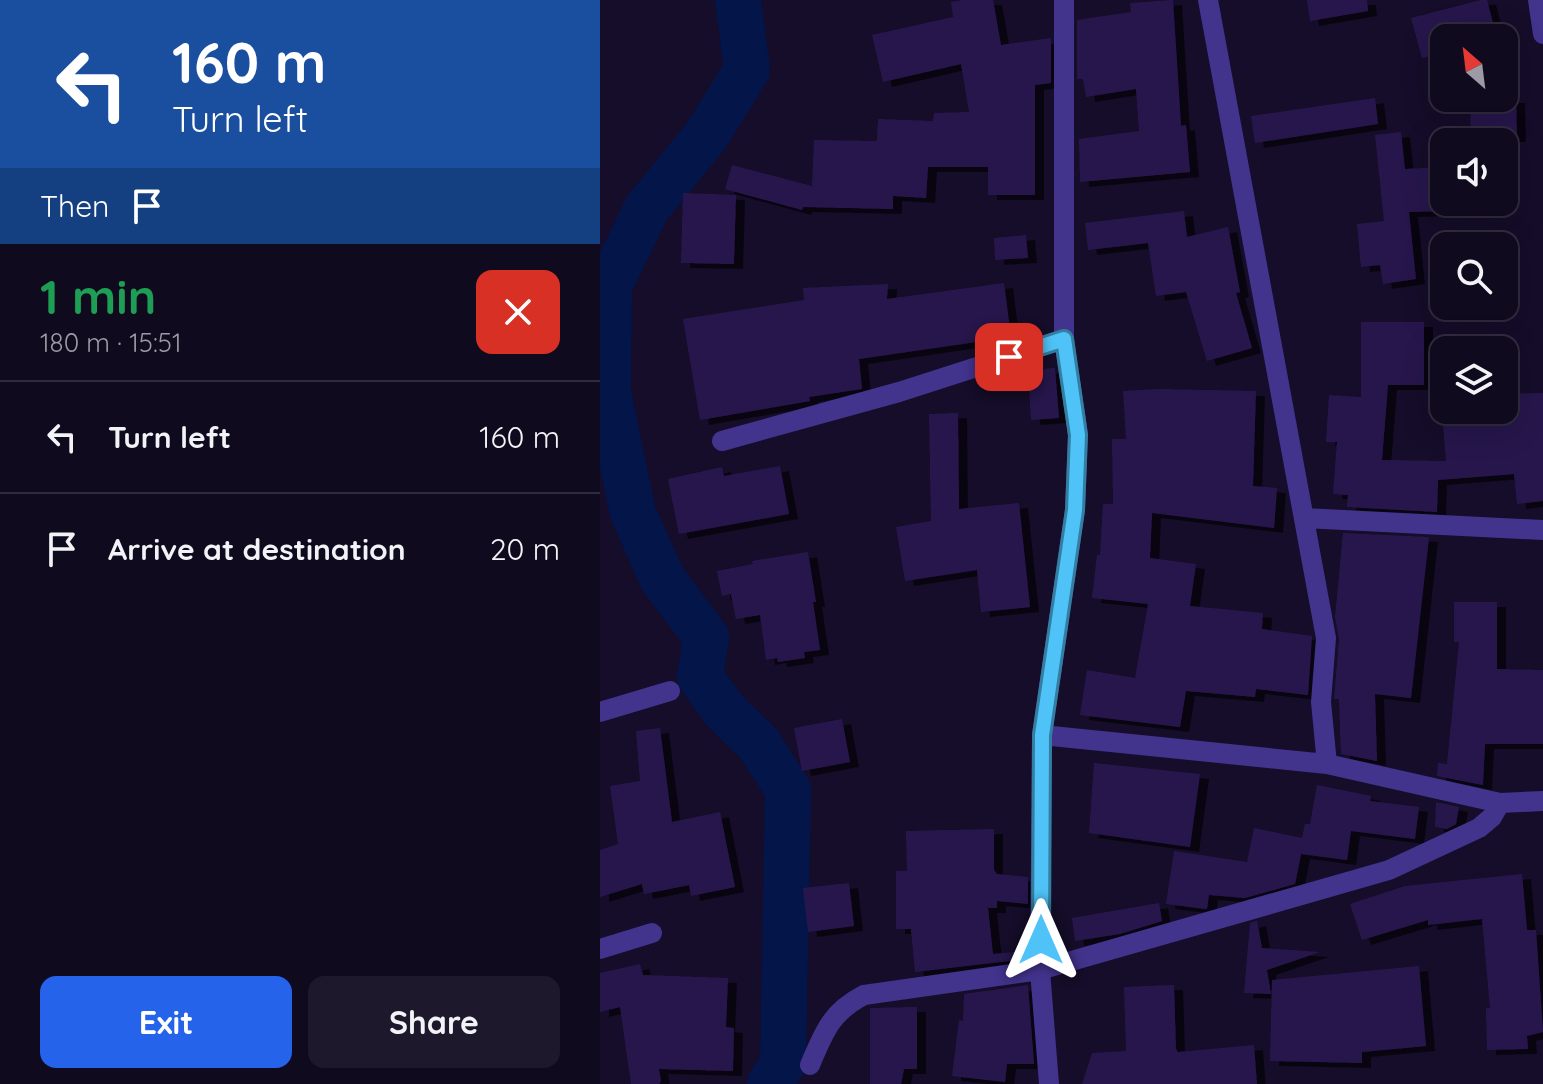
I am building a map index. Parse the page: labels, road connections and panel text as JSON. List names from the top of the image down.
{
  "north": "top left",
  "page": {
    "turn": ["160 m", "Turn left"],
    "then": "Then",
    "heading": ["1 min", "180 m · 15:51"],
    "list": [
      {
        "name": "Turn left",
        "value": "160 m"
      },
      {
        "name": "Arrive at destination",
        "value": "20 m"
      }
    ],
    "buttons": ["Exit", "Share"]
  }
}
